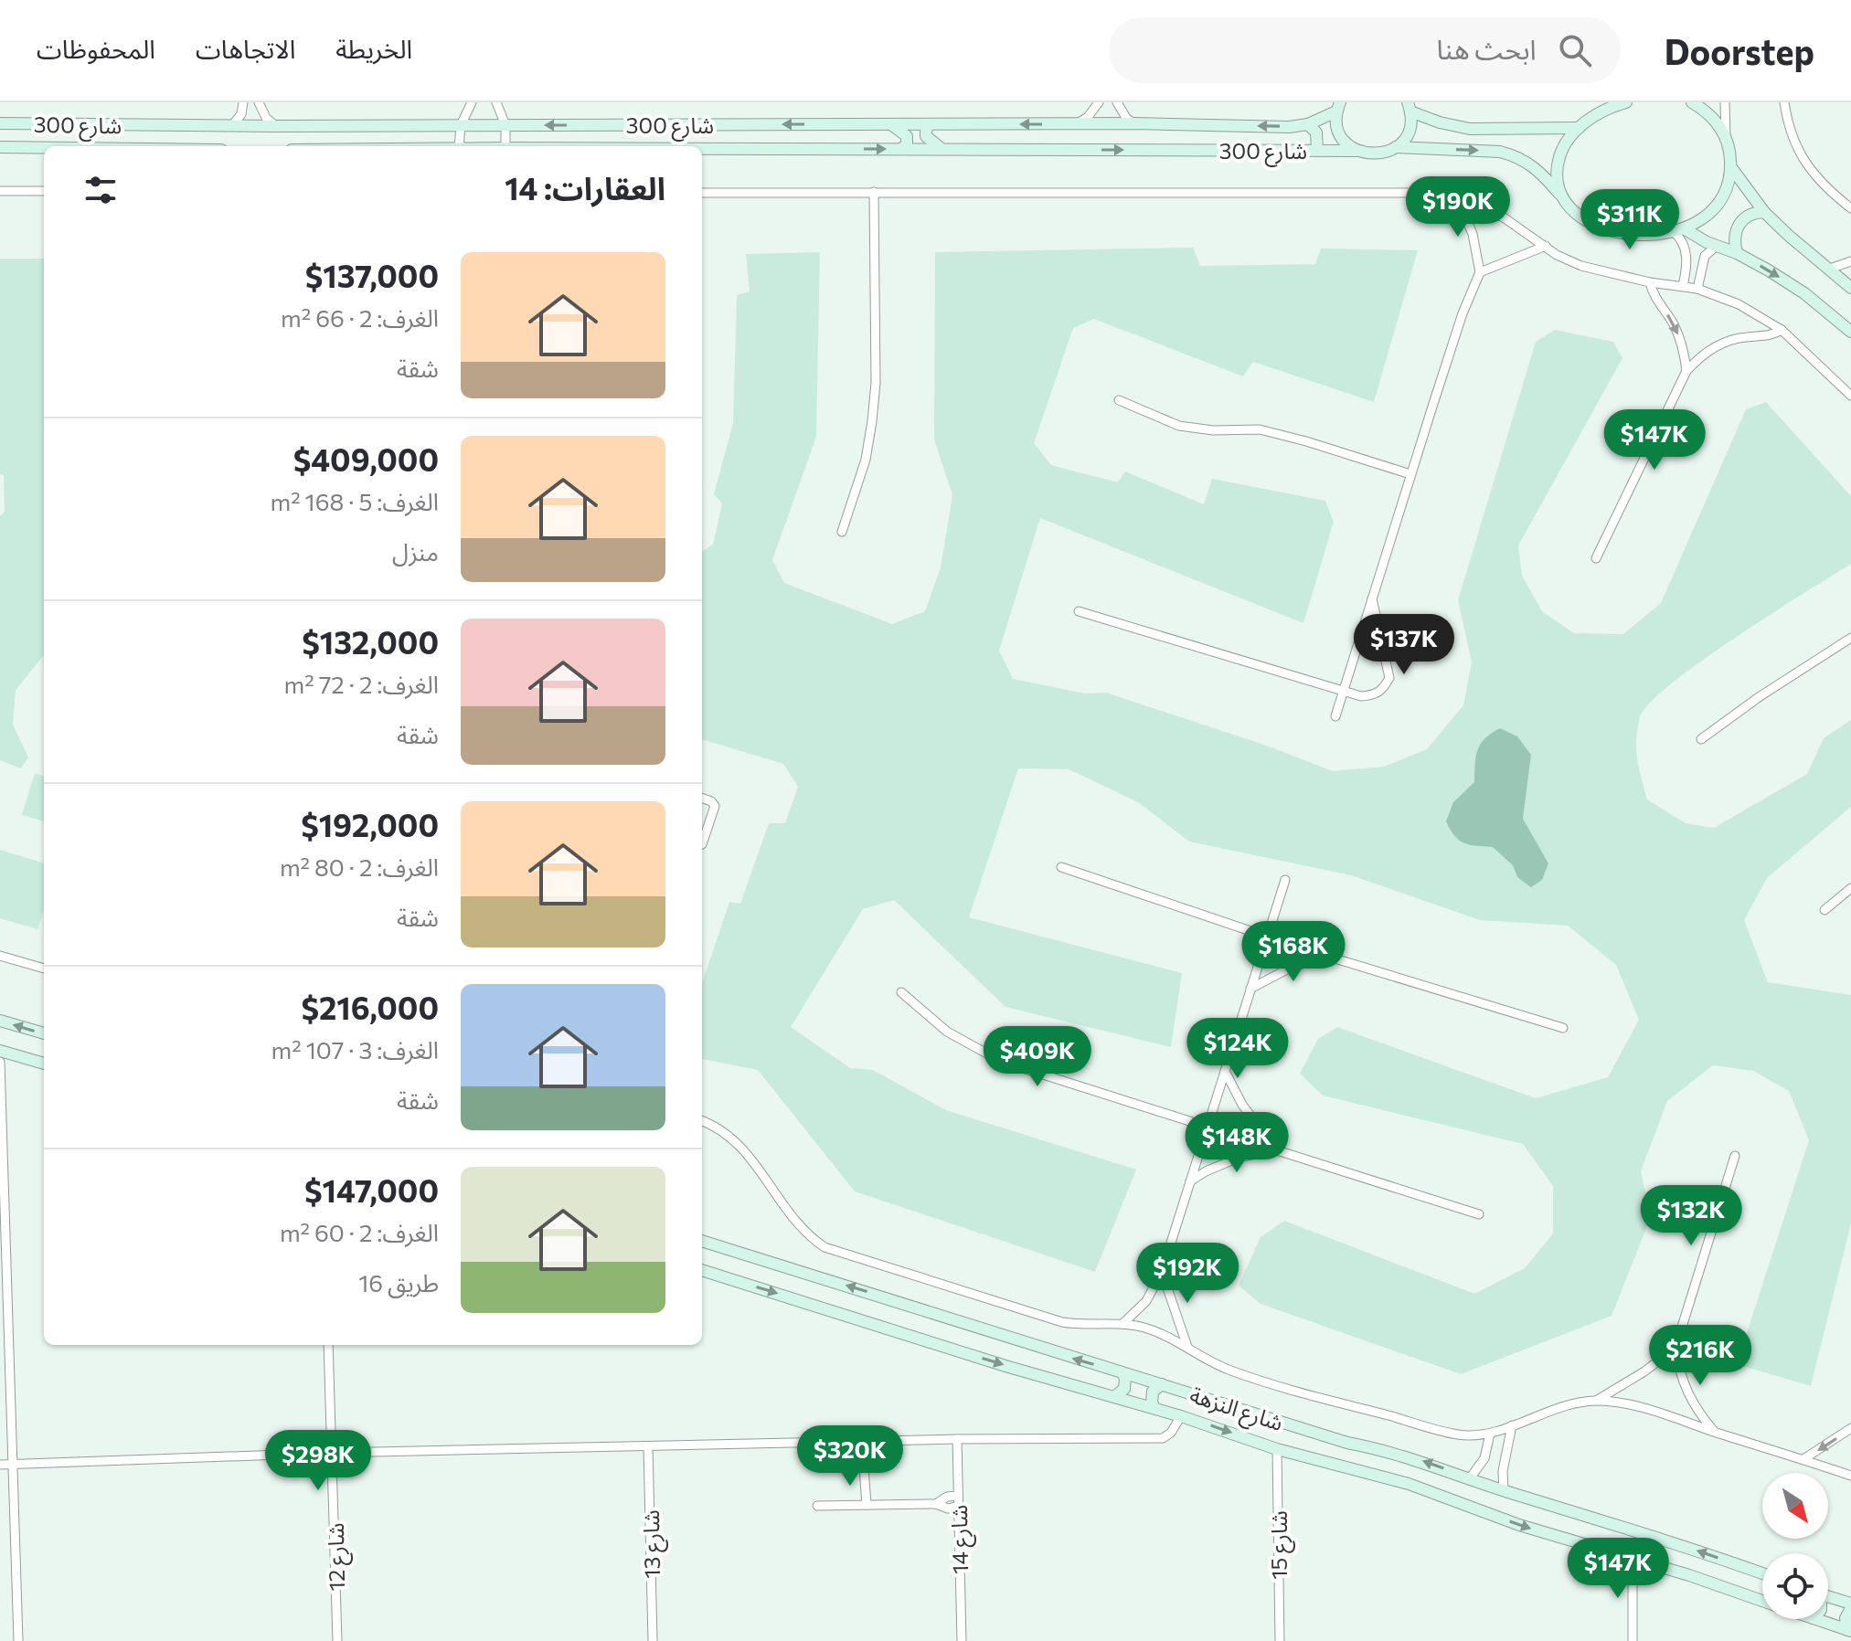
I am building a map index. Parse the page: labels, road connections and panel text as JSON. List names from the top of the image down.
{
  "streets": {
    "street": [
      "شارع 300",
      "شارع النزهة",
      "شارع 14",
      "شارع 13",
      "شارع 15",
      "شارع 12"
    ]
  },
  "crossings": [
    ["شارع النزهة", "شارع 15"]
  ],
  "north": "bottom right",
  "page": {
    "header": "Doorstep",
    "search": "ابحث هنا",
    "nav": ["الخريطة", "الاتجاهات", "المحفوظات"],
    "heading": "العقارات: 14",
    "price": [
      "$190K",
      "$311K",
      "$147K",
      "$137K",
      "$168K",
      "$124K",
      "$409K",
      "$148K",
      "$132K",
      "$192K",
      "$216K",
      "$320K",
      "$298K",
      "$147K"
    ],
    "list": [
      {
        "name": "$137,000",
        "note": "الغرف: 2 · 66 m² · شقة"
      },
      {
        "name": "$409,000",
        "note": "الغرف: 5 · 168 m² · منزل"
      },
      {
        "name": "$132,000",
        "note": "الغرف: 2 · 72 m² · شقة"
      },
      {
        "name": "$192,000",
        "note": "الغرف: 2 · 80 m² · شقة"
      },
      {
        "name": "$216,000",
        "note": "الغرف: 3 · 107 m² · شقة"
      },
      {
        "name": "$147,000",
        "note": "الغرف: 2 · 60 m² · طريق 16"
      }
    ]
  }
}
